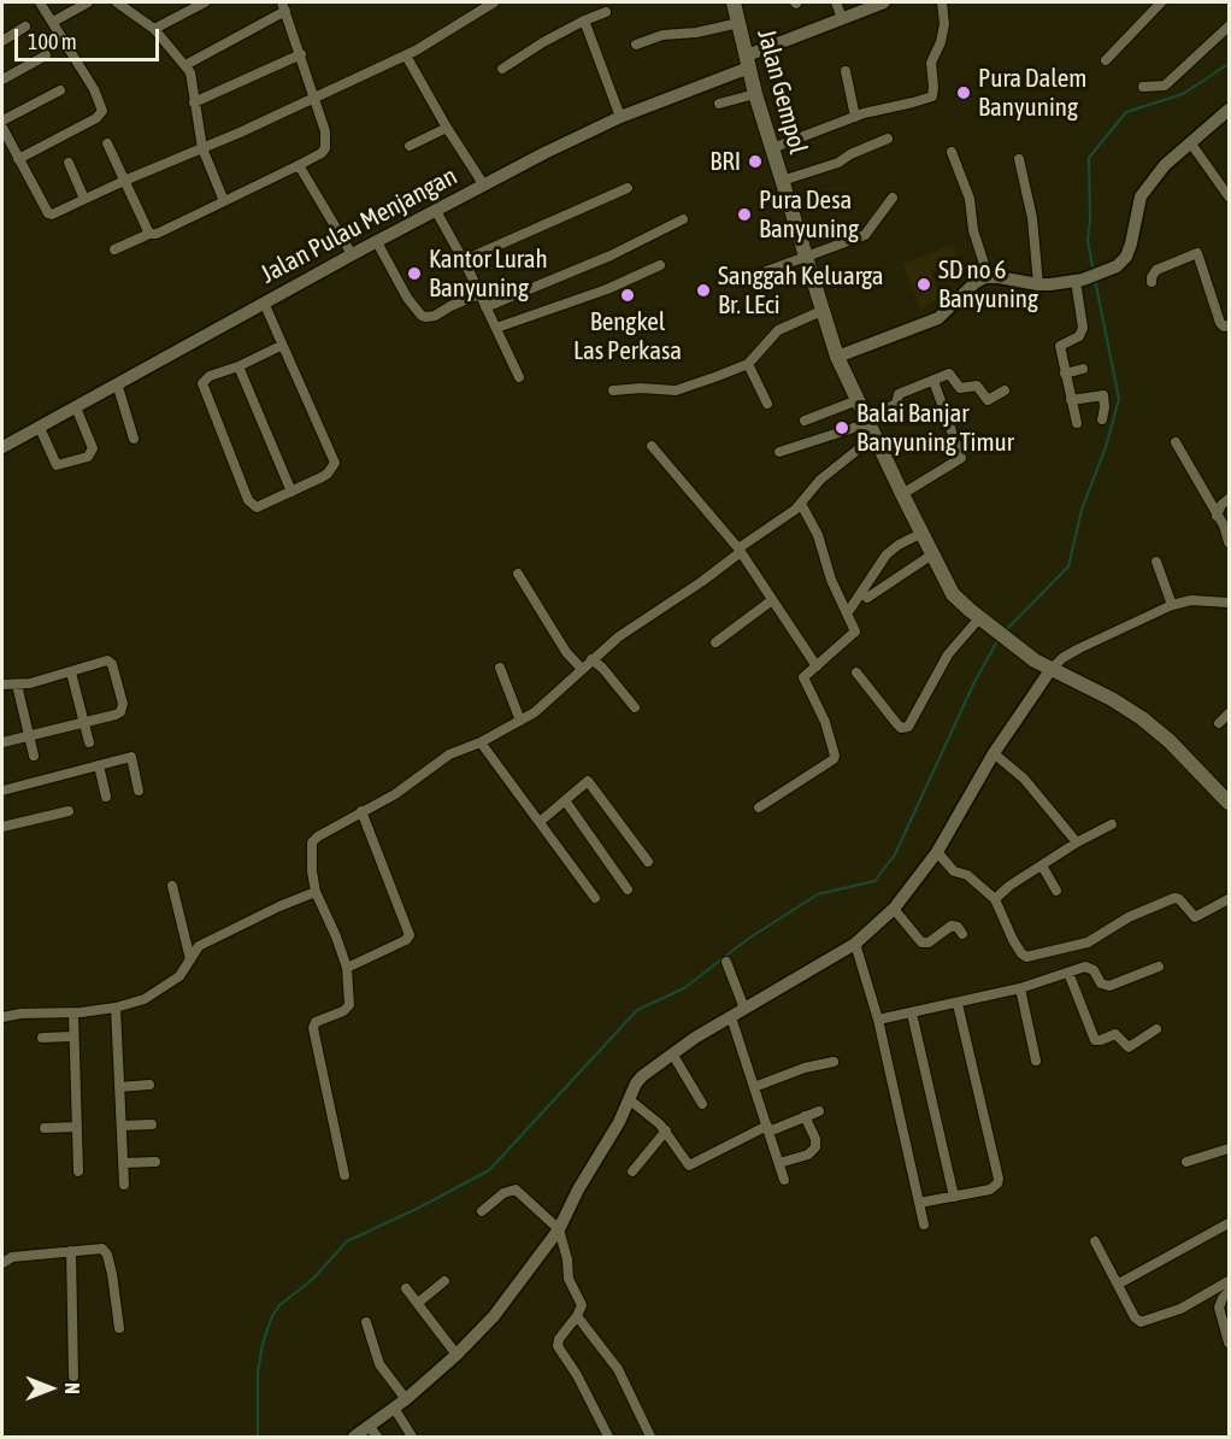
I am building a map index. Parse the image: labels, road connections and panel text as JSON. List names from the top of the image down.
{
  "streets": {
    "main road": ["Jalan Gempol"],
    "street": ["Jalan Pulau Menjangan"]
  },
  "crossings": [
    ["Jalan Gempol", "Jalan Pulau Menjangan"]
  ],
  "places": [
    "Pura Dalem Banyuning",
    "BRI",
    "Pura Desa Banyuning",
    "Kantor Lurah Banyuning",
    "SD no 6 Banyuning",
    "Sanggah Keluarga Br. LEci",
    "Bengkel Las Perkasa",
    "Balai Banjar Banyuning Timur"
  ],
  "scale_bar": "100 m",
  "north": "right"
}
